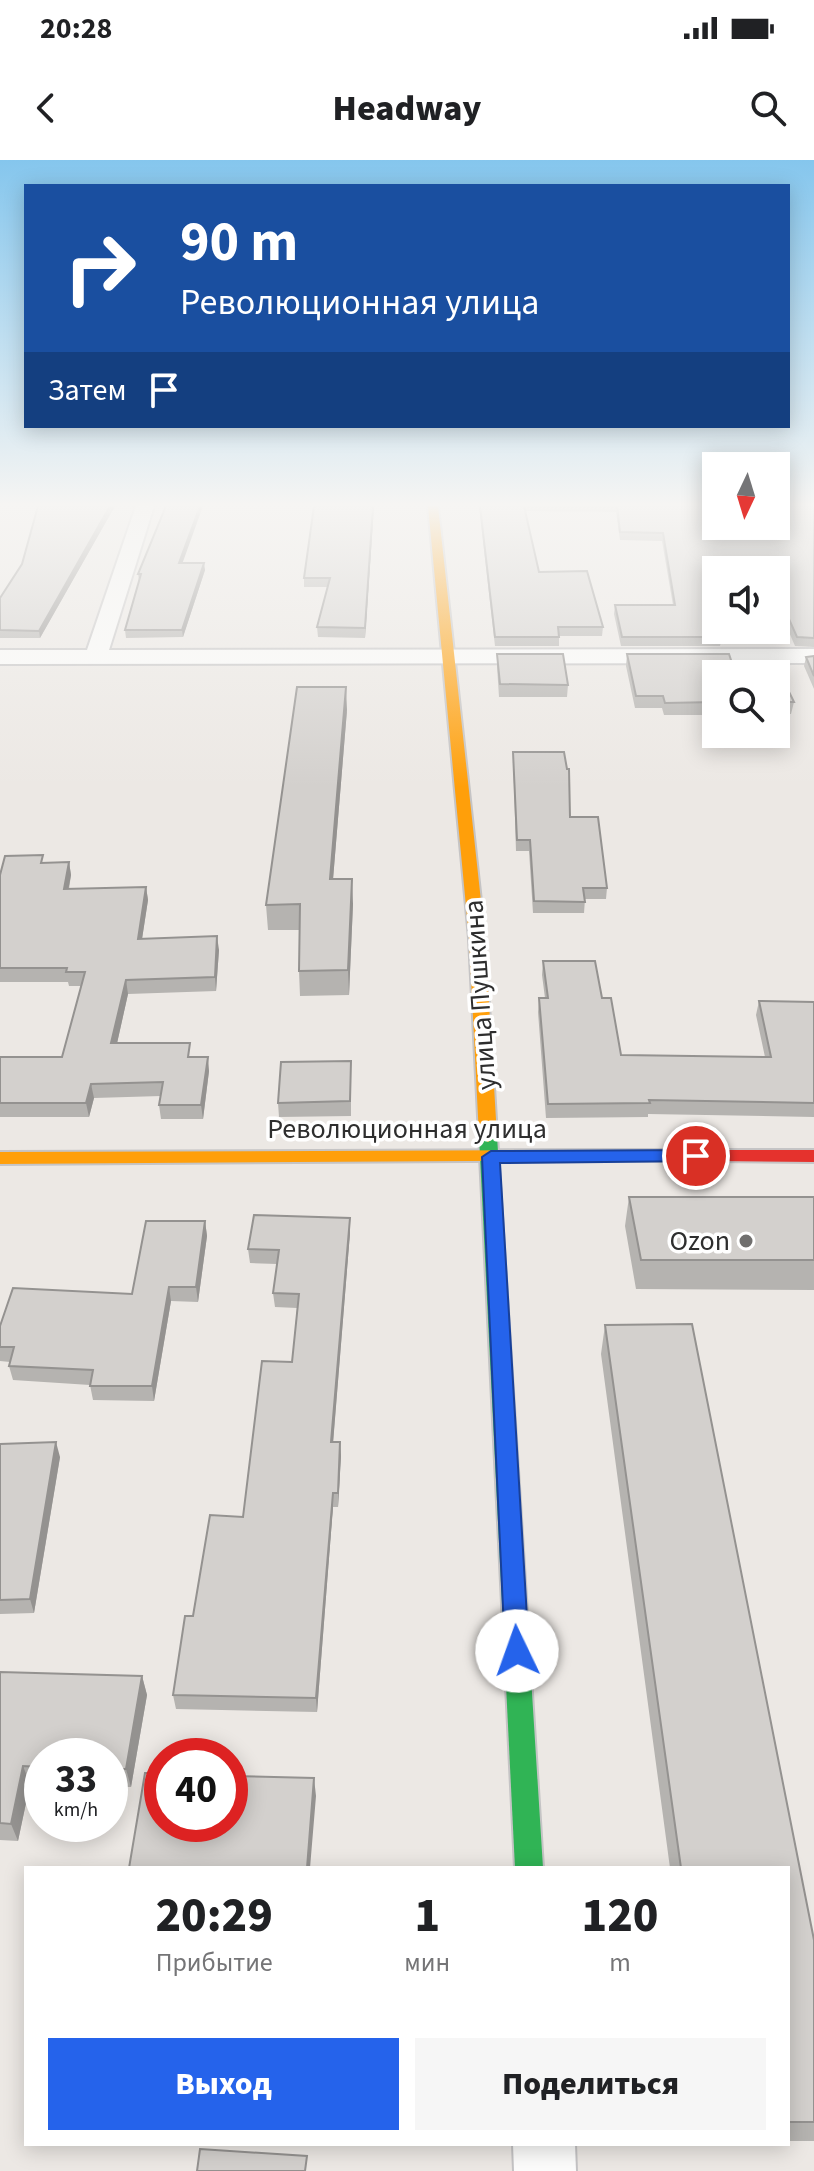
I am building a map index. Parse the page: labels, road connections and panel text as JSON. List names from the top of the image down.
{
  "streets": {
    "street": ["улица Пушкина", "Революционная улица"]
  },
  "crossings": [
    ["улица Пушкина", "Революционная улица"]
  ],
  "places": ["Ozon"],
  "north": "bottom",
  "page": {
    "status": "20:28",
    "header": "Headway",
    "turn": ["90 m", "Революционная улица"],
    "then": "Затем",
    "speed": "33 km/h",
    "limit": "40",
    "eta": [
      "20:29",
      "Прибытие",
      "1",
      "мин",
      "120",
      "m"
    ],
    "buttons": ["Выход", "Поделиться"]
  }
}
